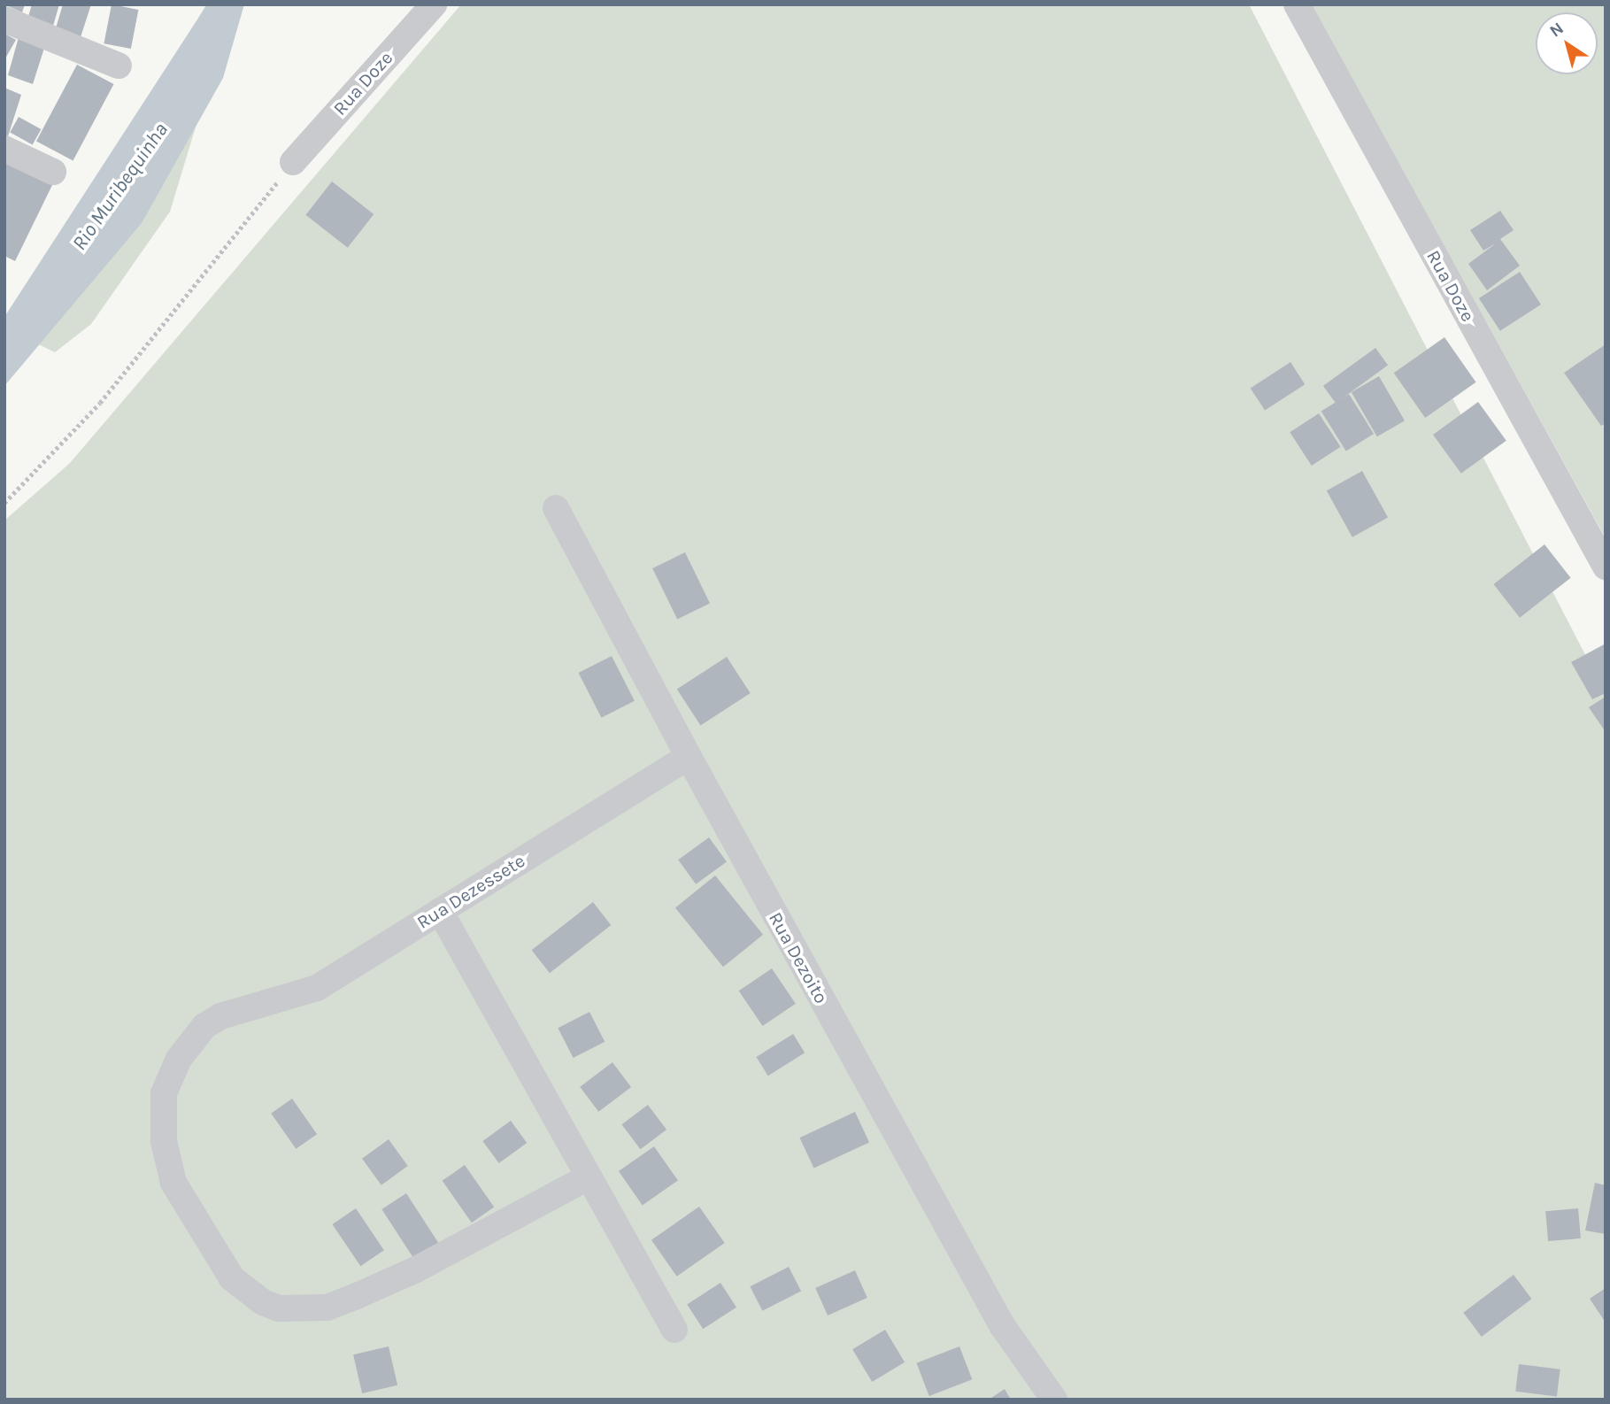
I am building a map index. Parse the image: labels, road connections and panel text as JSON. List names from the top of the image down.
{
  "streets": {
    "street": ["Rua Doze", "Rua Dezessete", "Rua Dezoito"]
  },
  "crossings": [
    ["Rua Dezessete", "Rua Dezoito"]
  ],
  "water": ["Rio Muribequinha"],
  "north": "top left"
}
